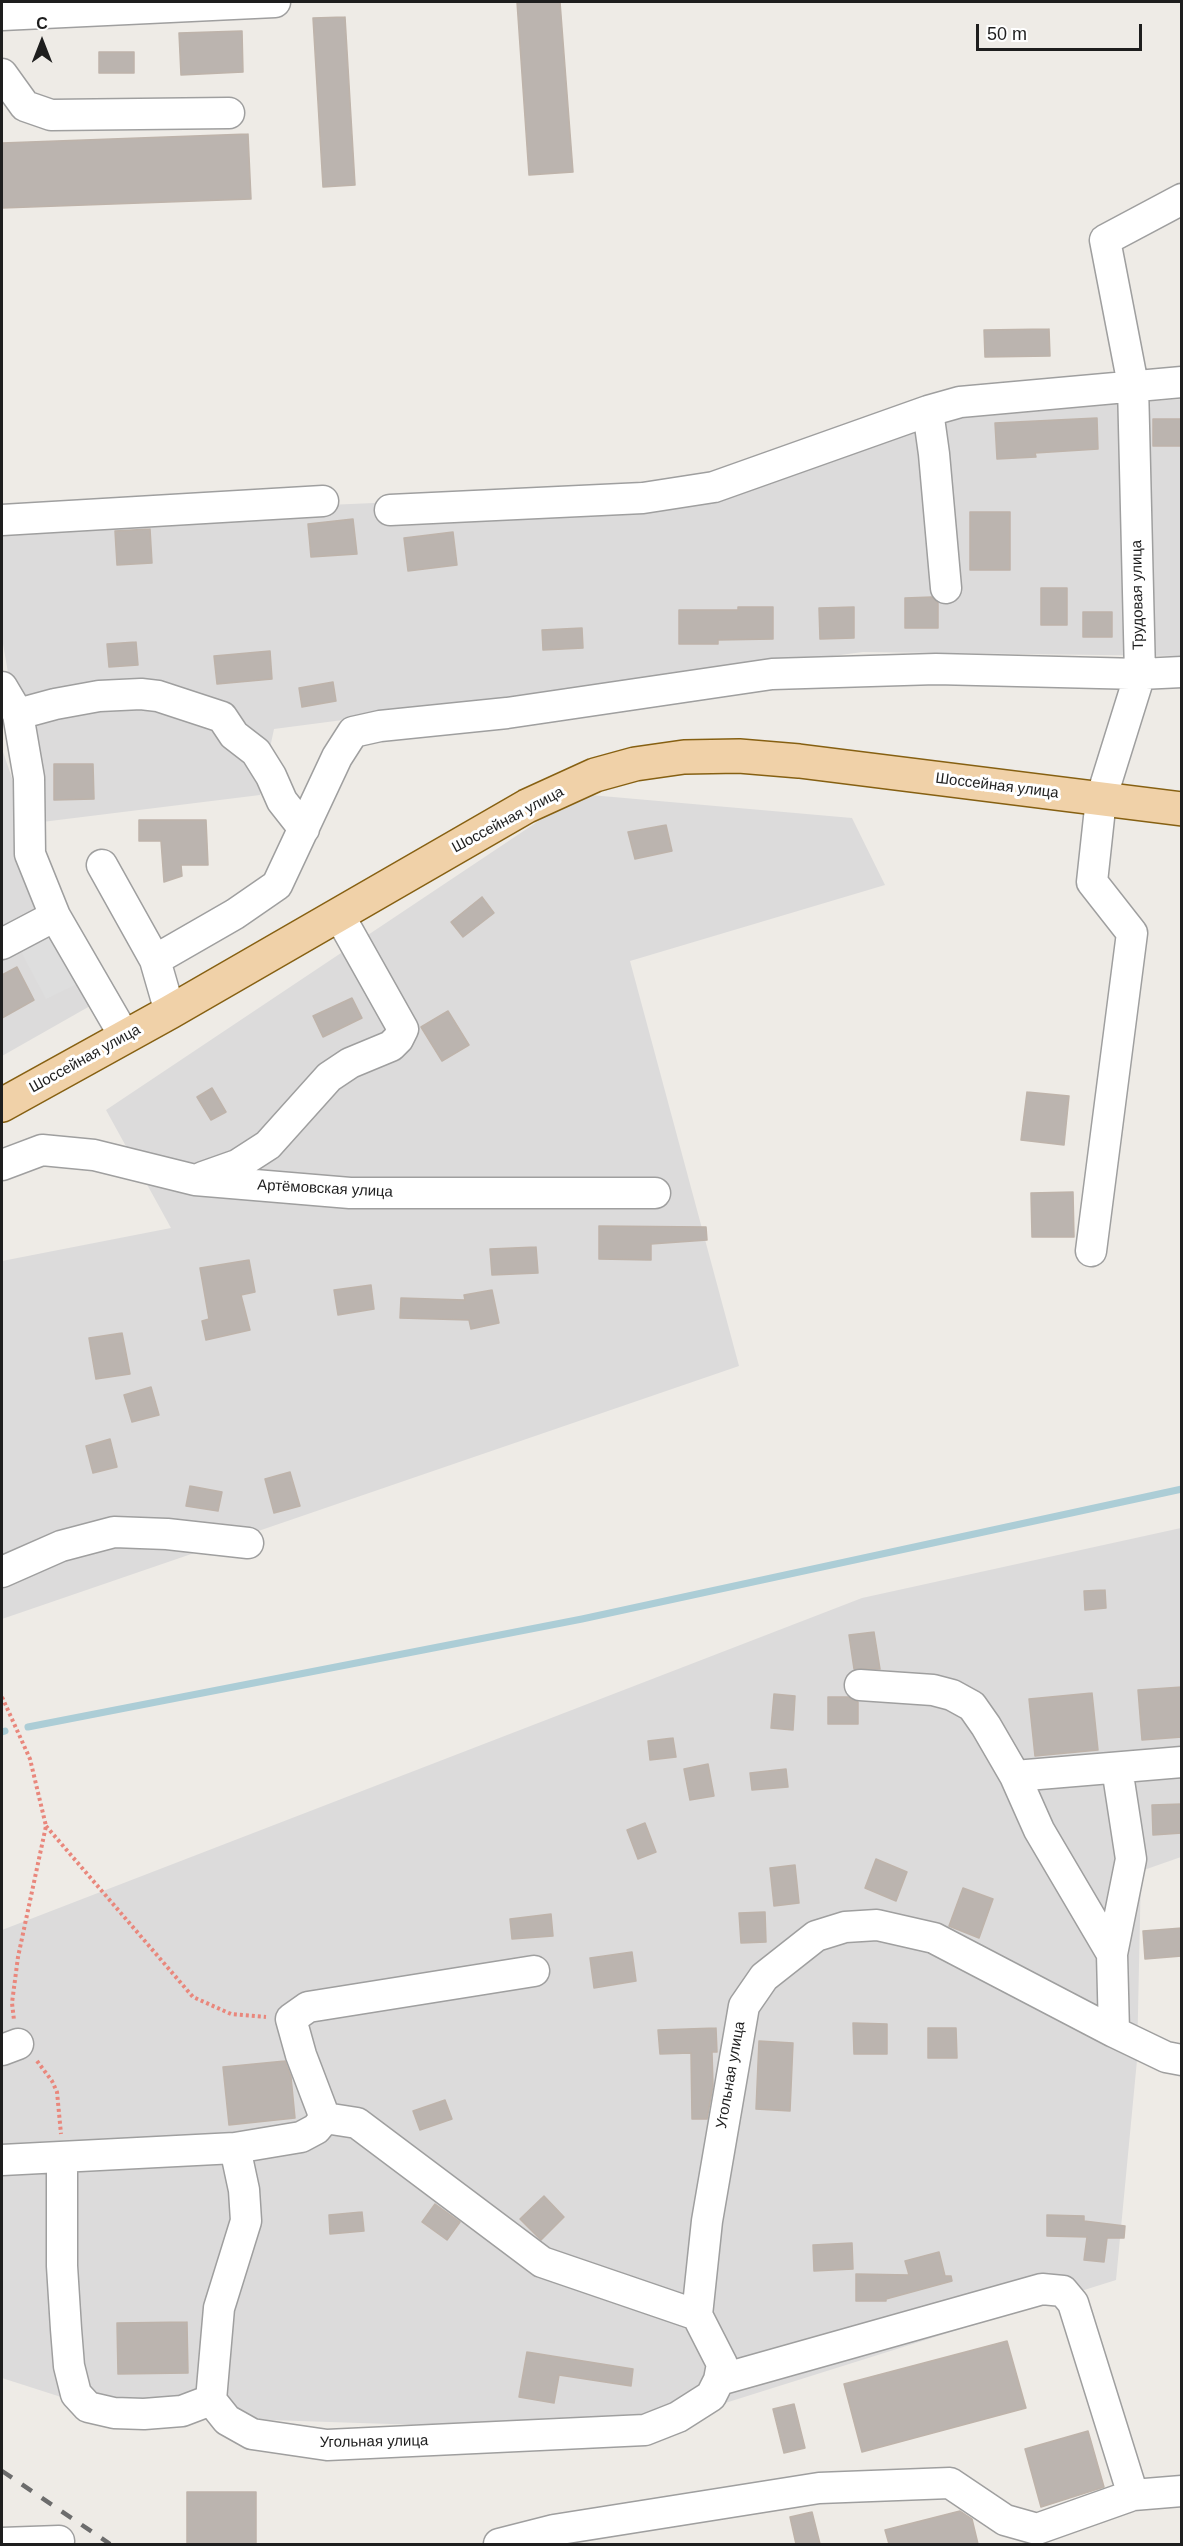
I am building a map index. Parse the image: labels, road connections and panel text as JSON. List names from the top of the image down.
{
  "streets": {
    "main road": ["Шоссейная улица"],
    "street": ["Трудовая улица", "Артёмовская улица", "Угольная улица"]
  },
  "crossings": [
    ["Трудовая улица", "Шоссейная улица"]
  ],
  "scale_bar": "50 m",
  "north": "top"
}
